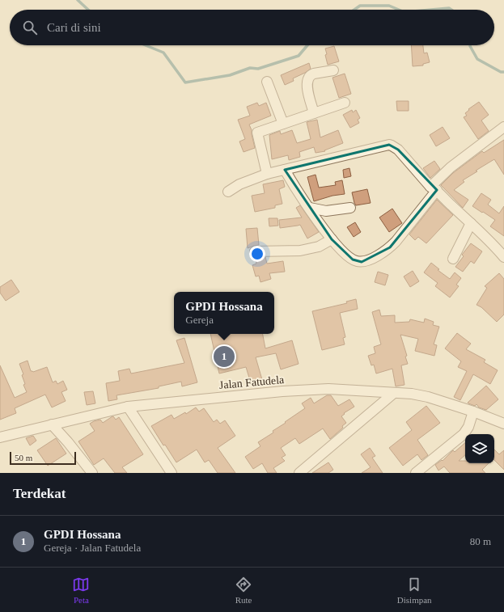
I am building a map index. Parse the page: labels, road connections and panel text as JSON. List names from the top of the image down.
{
  "streets": {
    "street": ["Jalan Fatudela"]
  },
  "scale_bar": "50 m",
  "page": {
    "search": "Cari di sini",
    "popup": ["GPDI Hossana", "Gereja"],
    "pins": "1",
    "scale": "50 m",
    "heading": "Terdekat",
    "list": [
      {
        "mark": "1",
        "name": "GPDI Hossana",
        "note": "Gereja · Jalan Fatudela",
        "value": "80 m"
      }
    ],
    "nav": ["Peta", "Rute", "Disimpan"]
  }
}
